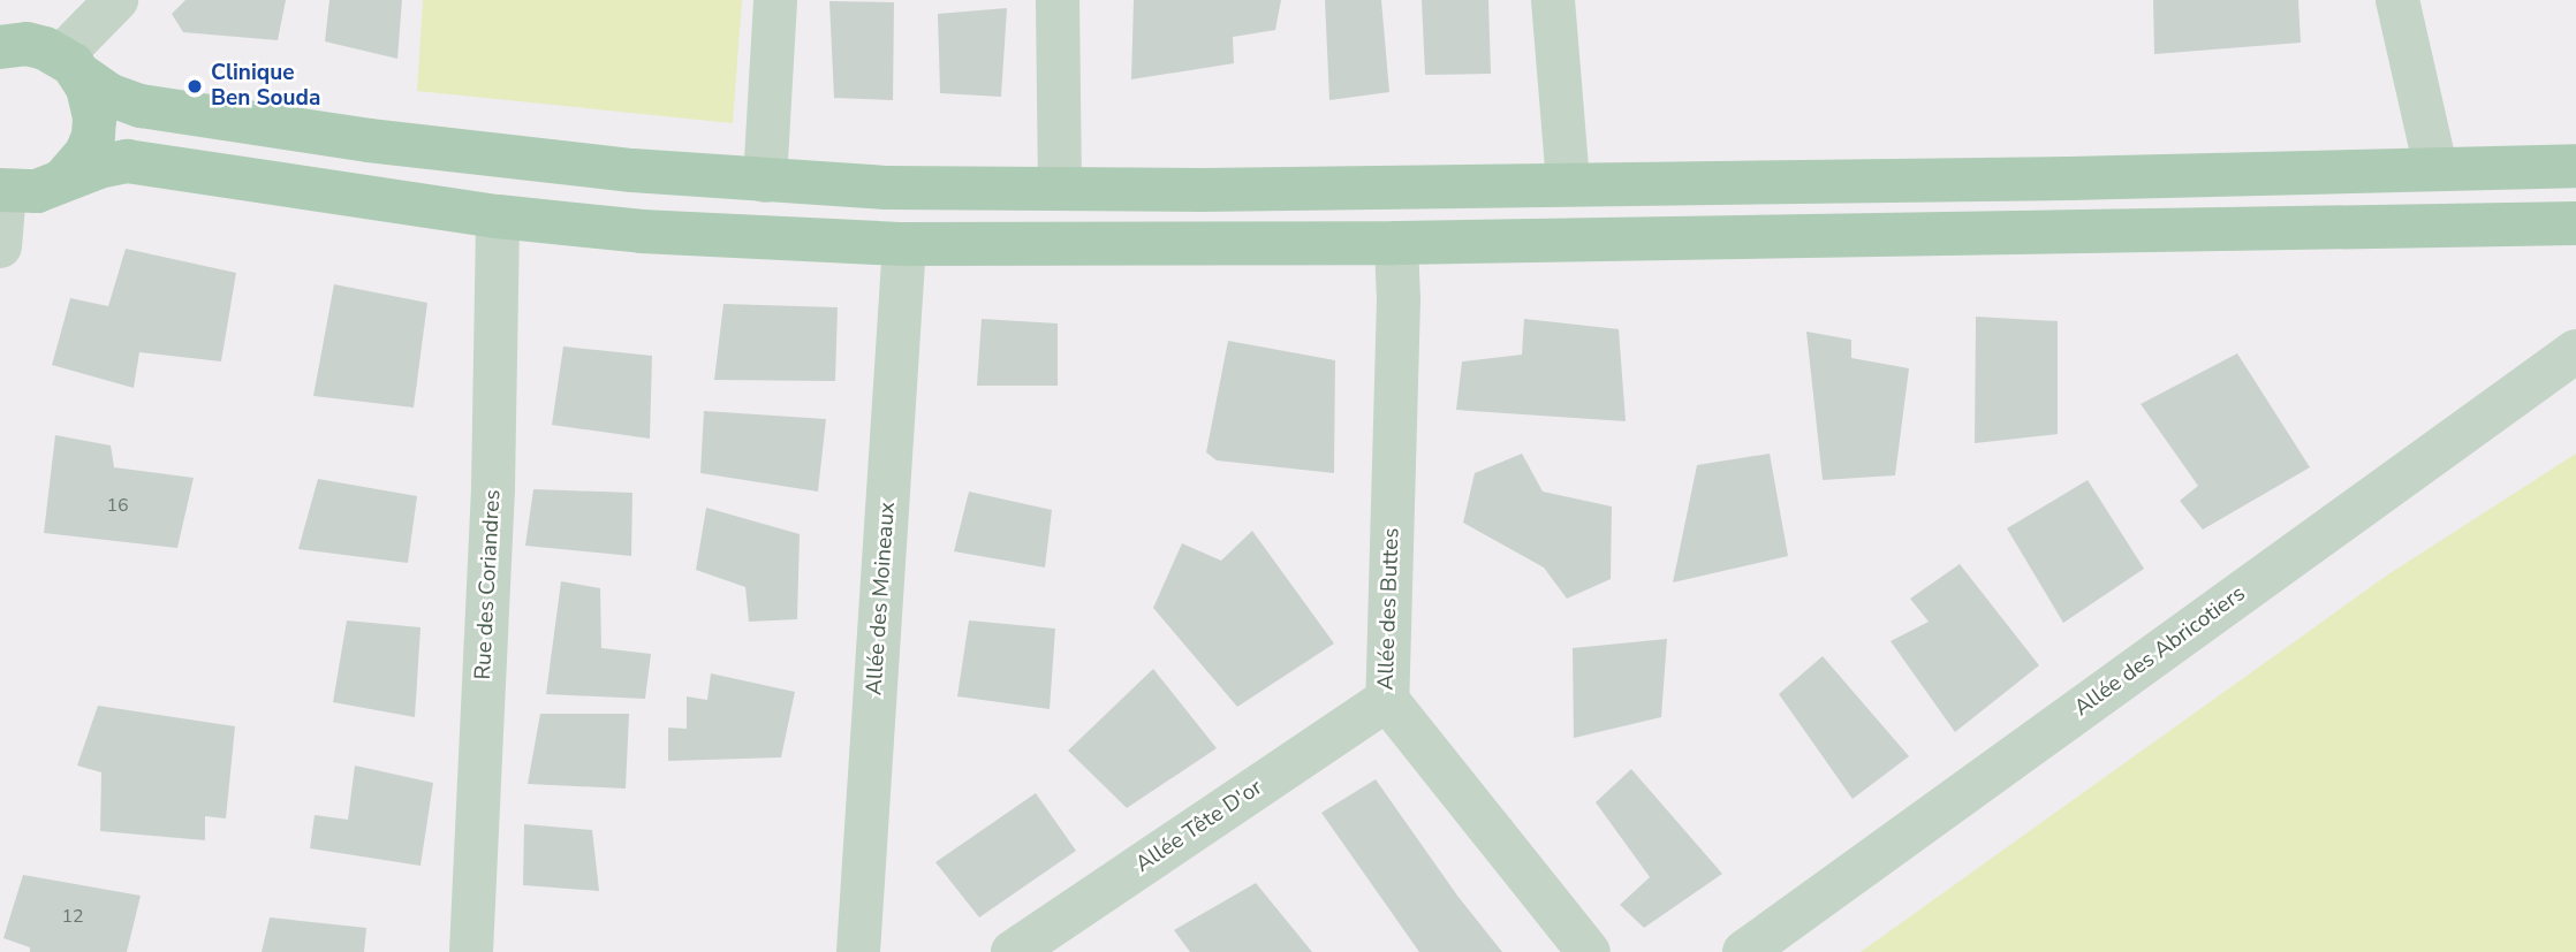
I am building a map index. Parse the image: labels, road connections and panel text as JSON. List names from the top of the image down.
{
  "streets": {
    "street": [
      "Rue des Coriandres",
      "Allée des Moineaux",
      "Allée des Buttes",
      "Allée des Abricotiers",
      "Allée Tête D'or"
    ]
  },
  "crossings": [
    ["Allée des Buttes", "Allée Tête D'or"]
  ],
  "places": ["Clinique Ben Souda"],
  "house_numbers": ["16", "12"]
}
